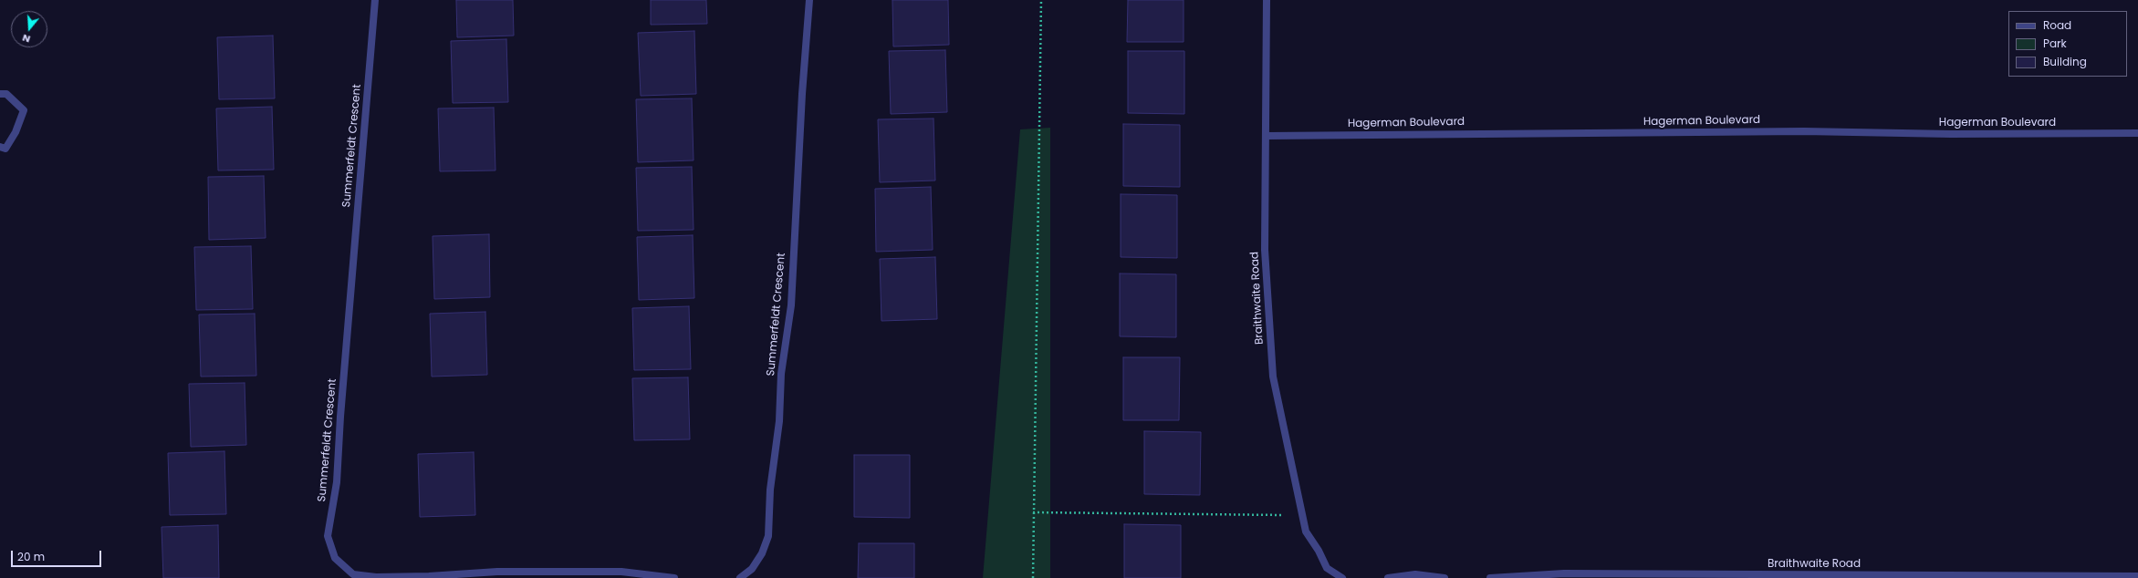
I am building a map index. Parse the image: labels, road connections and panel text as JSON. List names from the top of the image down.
{
  "streets": {
    "street": ["Hagerman Boulevard", "Summerfeldt Crescent", "Braithwaite Road"]
  },
  "crossings": [
    ["Hagerman Boulevard", "Braithwaite Road"]
  ],
  "legend": ["Road", "Park", "Building"],
  "scale_bar": "20 m",
  "north": "bottom"
}
